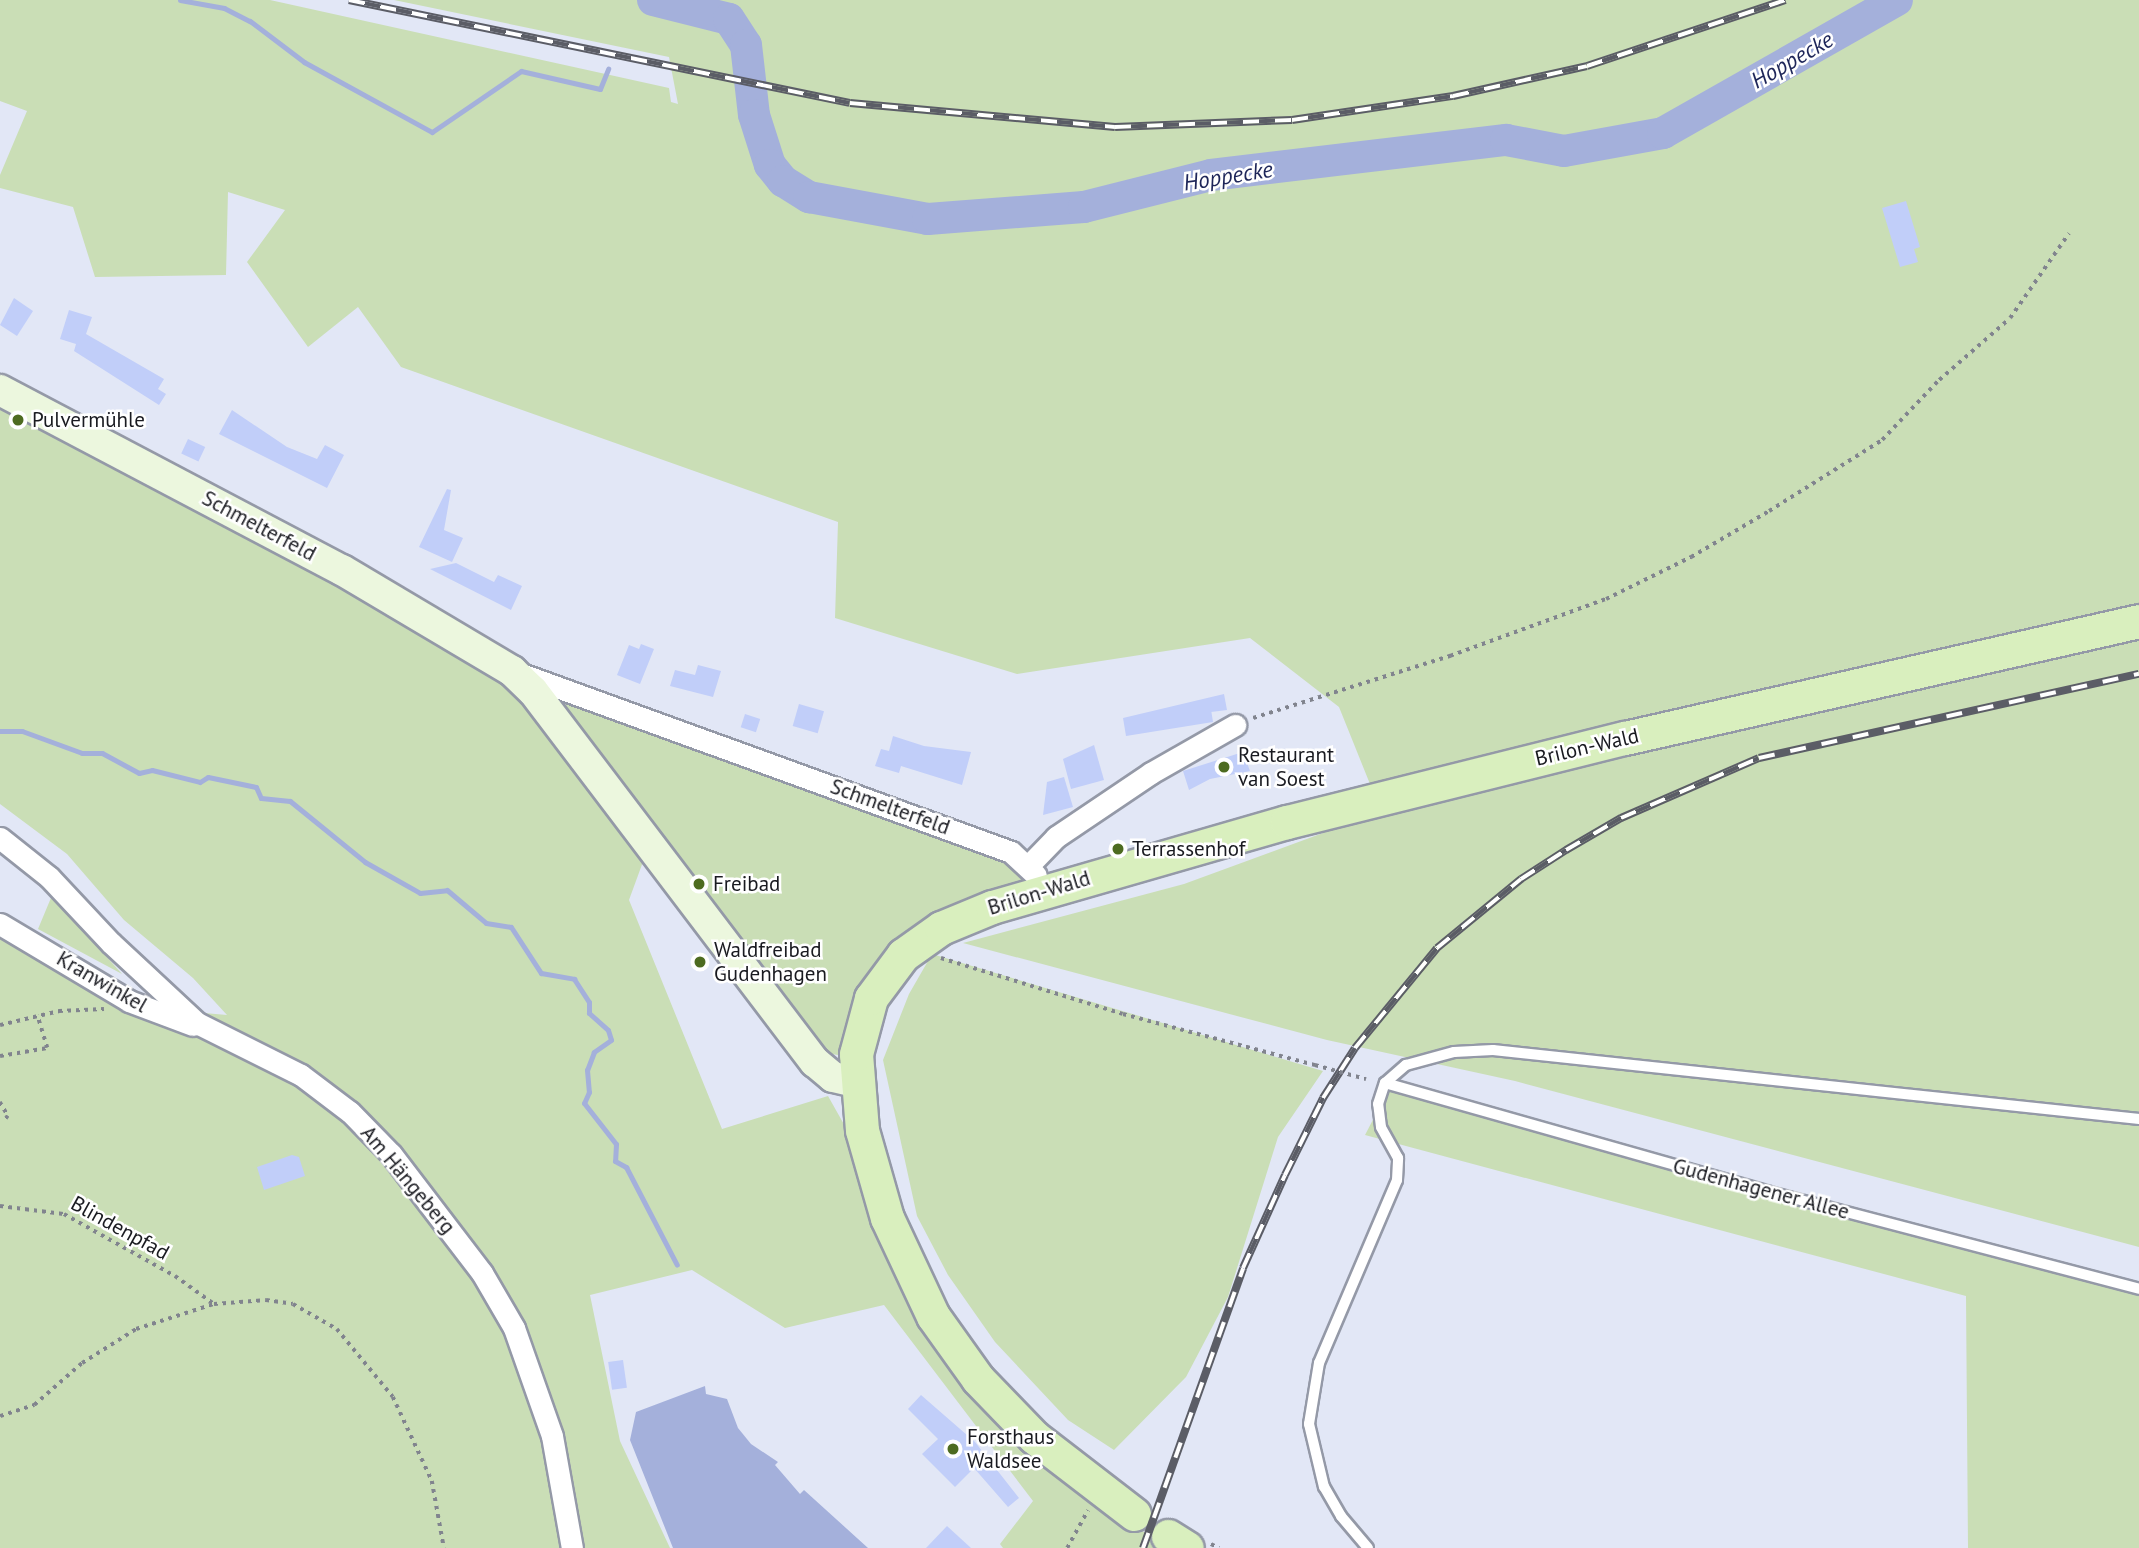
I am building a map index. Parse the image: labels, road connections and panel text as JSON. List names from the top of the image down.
{
  "streets": {
    "main road": ["Schmelterfeld", "Brilon-Wald"],
    "street": ["Kranwinkel", "Am Hängeberg"],
    "lane": ["Gudenhagener Allee"],
    "path": ["Blindenpfad"]
  },
  "crossings": [
    ["Schmelterfeld", "Brilon-Wald"],
    ["Kranwinkel", "Am Hängeberg"]
  ],
  "water": ["Hoppecke"],
  "places": [
    "Pulvermühle",
    "Restaurant van Soest",
    "Terrassenhof",
    "Freibad",
    "Waldfreibad Gudenhagen",
    "Forsthaus Waldsee"
  ]
}
